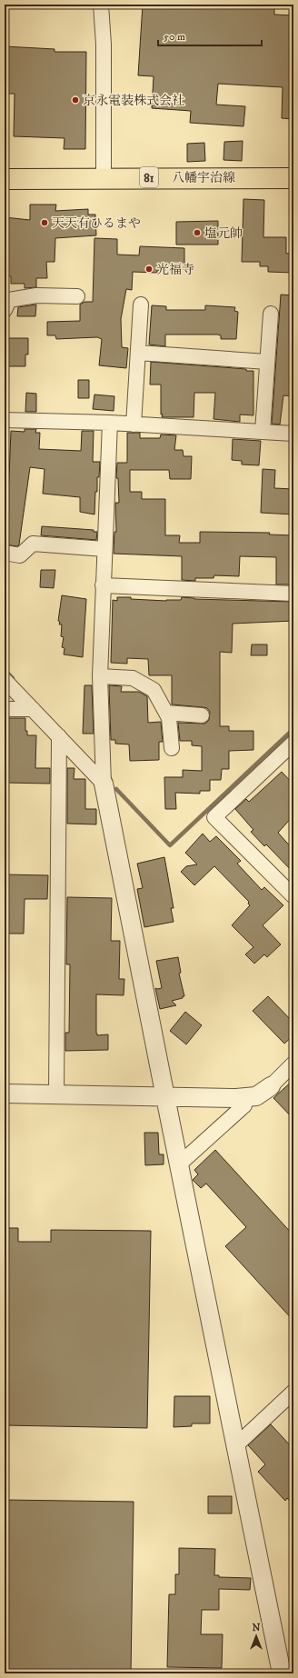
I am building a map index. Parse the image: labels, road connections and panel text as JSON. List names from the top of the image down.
{
  "streets": {
    "main road": ["81", "八幡宇治線"]
  },
  "places": [
    "京永電装株式会社",
    "天天有ひるまや",
    "塩元帥",
    "光福寺"
  ],
  "scale_bar": "50 m",
  "north": "top"
}
